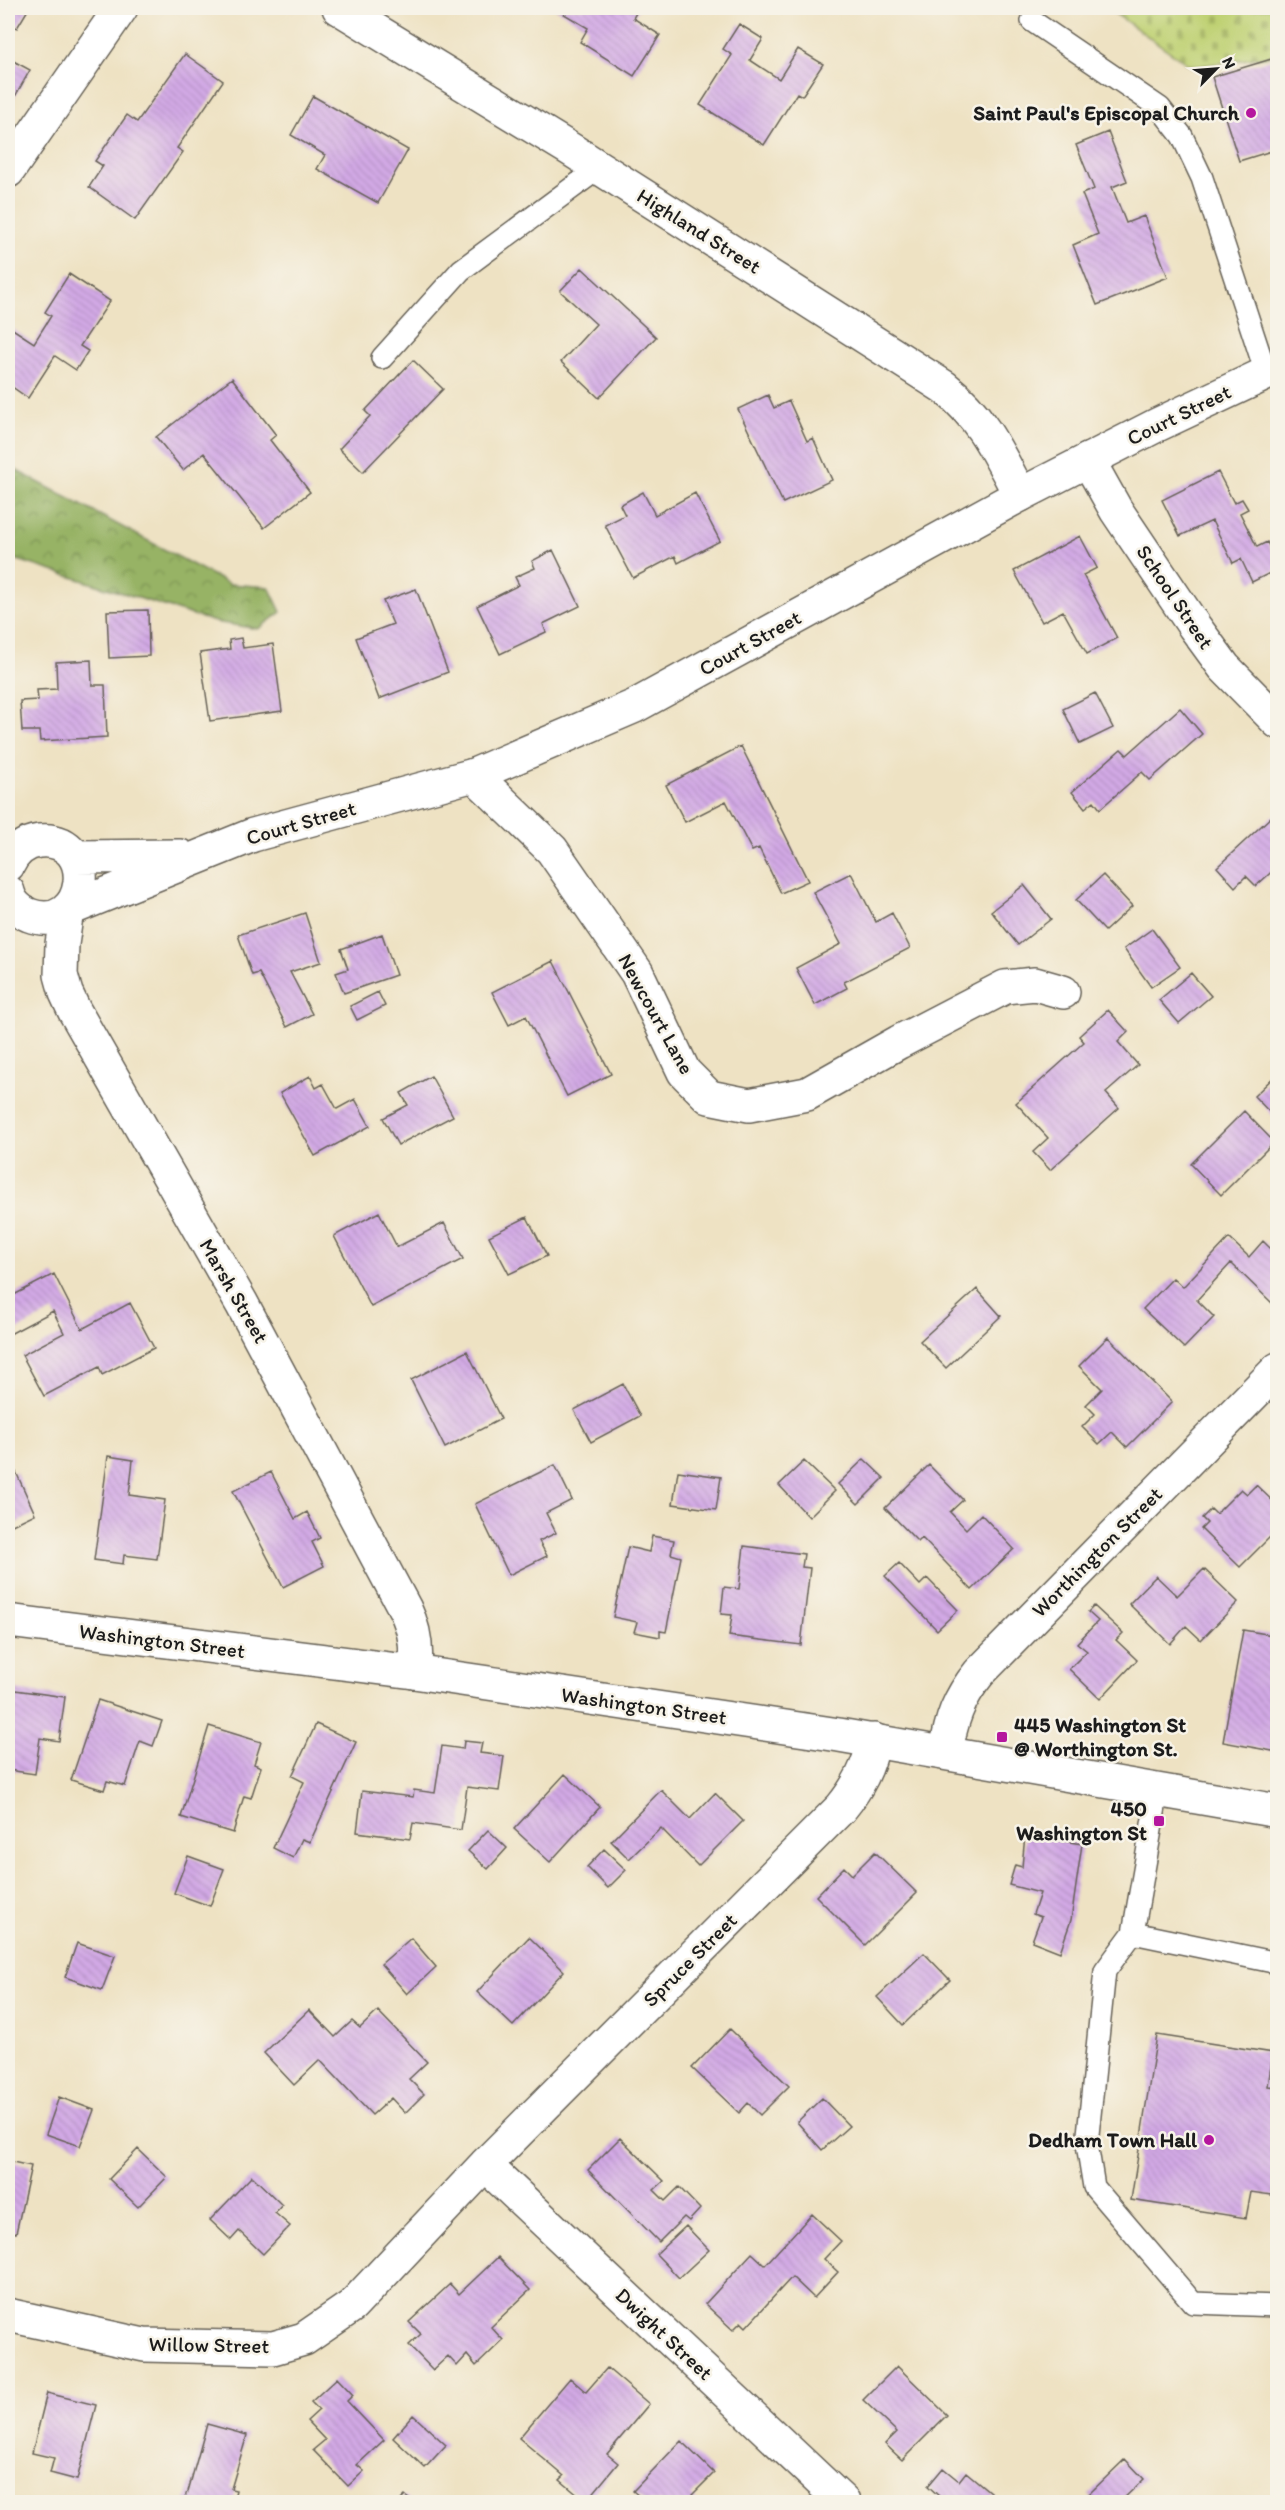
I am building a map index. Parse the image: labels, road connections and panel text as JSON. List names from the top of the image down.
{
  "streets": {
    "street": [
      "Highland Street",
      "Court Street",
      "School Street",
      "Newcourt Lane",
      "Marsh Street",
      "Worthington Street",
      "Washington Street",
      "Spruce Street",
      "Dwight Street",
      "Willow Street"
    ]
  },
  "crossings": [
    ["Highland Street", "Court Street"],
    ["Court Street", "School Street"],
    ["Court Street", "Newcourt Lane"],
    ["Court Street", "Marsh Street"],
    ["Marsh Street", "Washington Street"],
    ["Worthington Street", "Washington Street"],
    ["Washington Street", "Spruce Street"],
    ["Spruce Street", "Dwight Street"],
    ["Spruce Street", "Willow Street"],
    ["Dwight Street", "Willow Street"]
  ],
  "places": {
    "other": ["Saint Paul's Episcopal Church", "Dedham Town Hall"],
    "transit": ["445 Washington St @ Worthington St.", "450 Washington St"]
  },
  "north": "top right"
}
